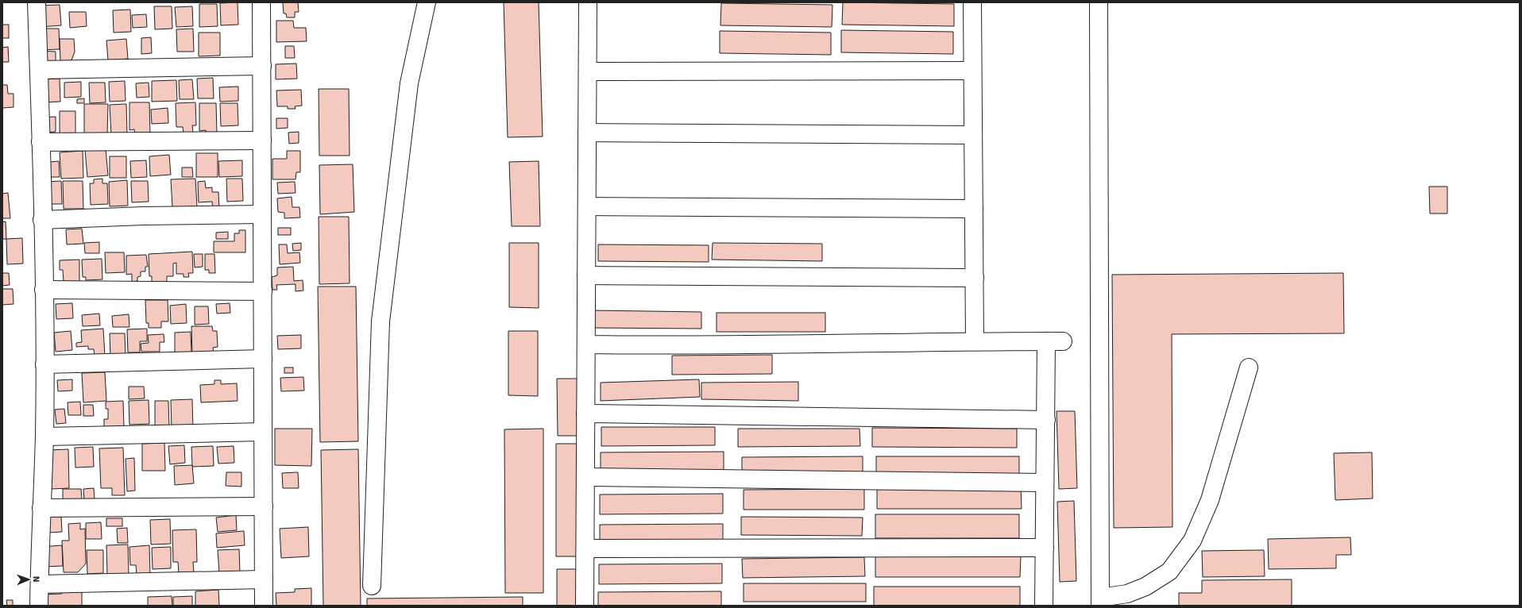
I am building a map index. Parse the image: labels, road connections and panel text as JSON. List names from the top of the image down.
{
  "north": "right"
}
